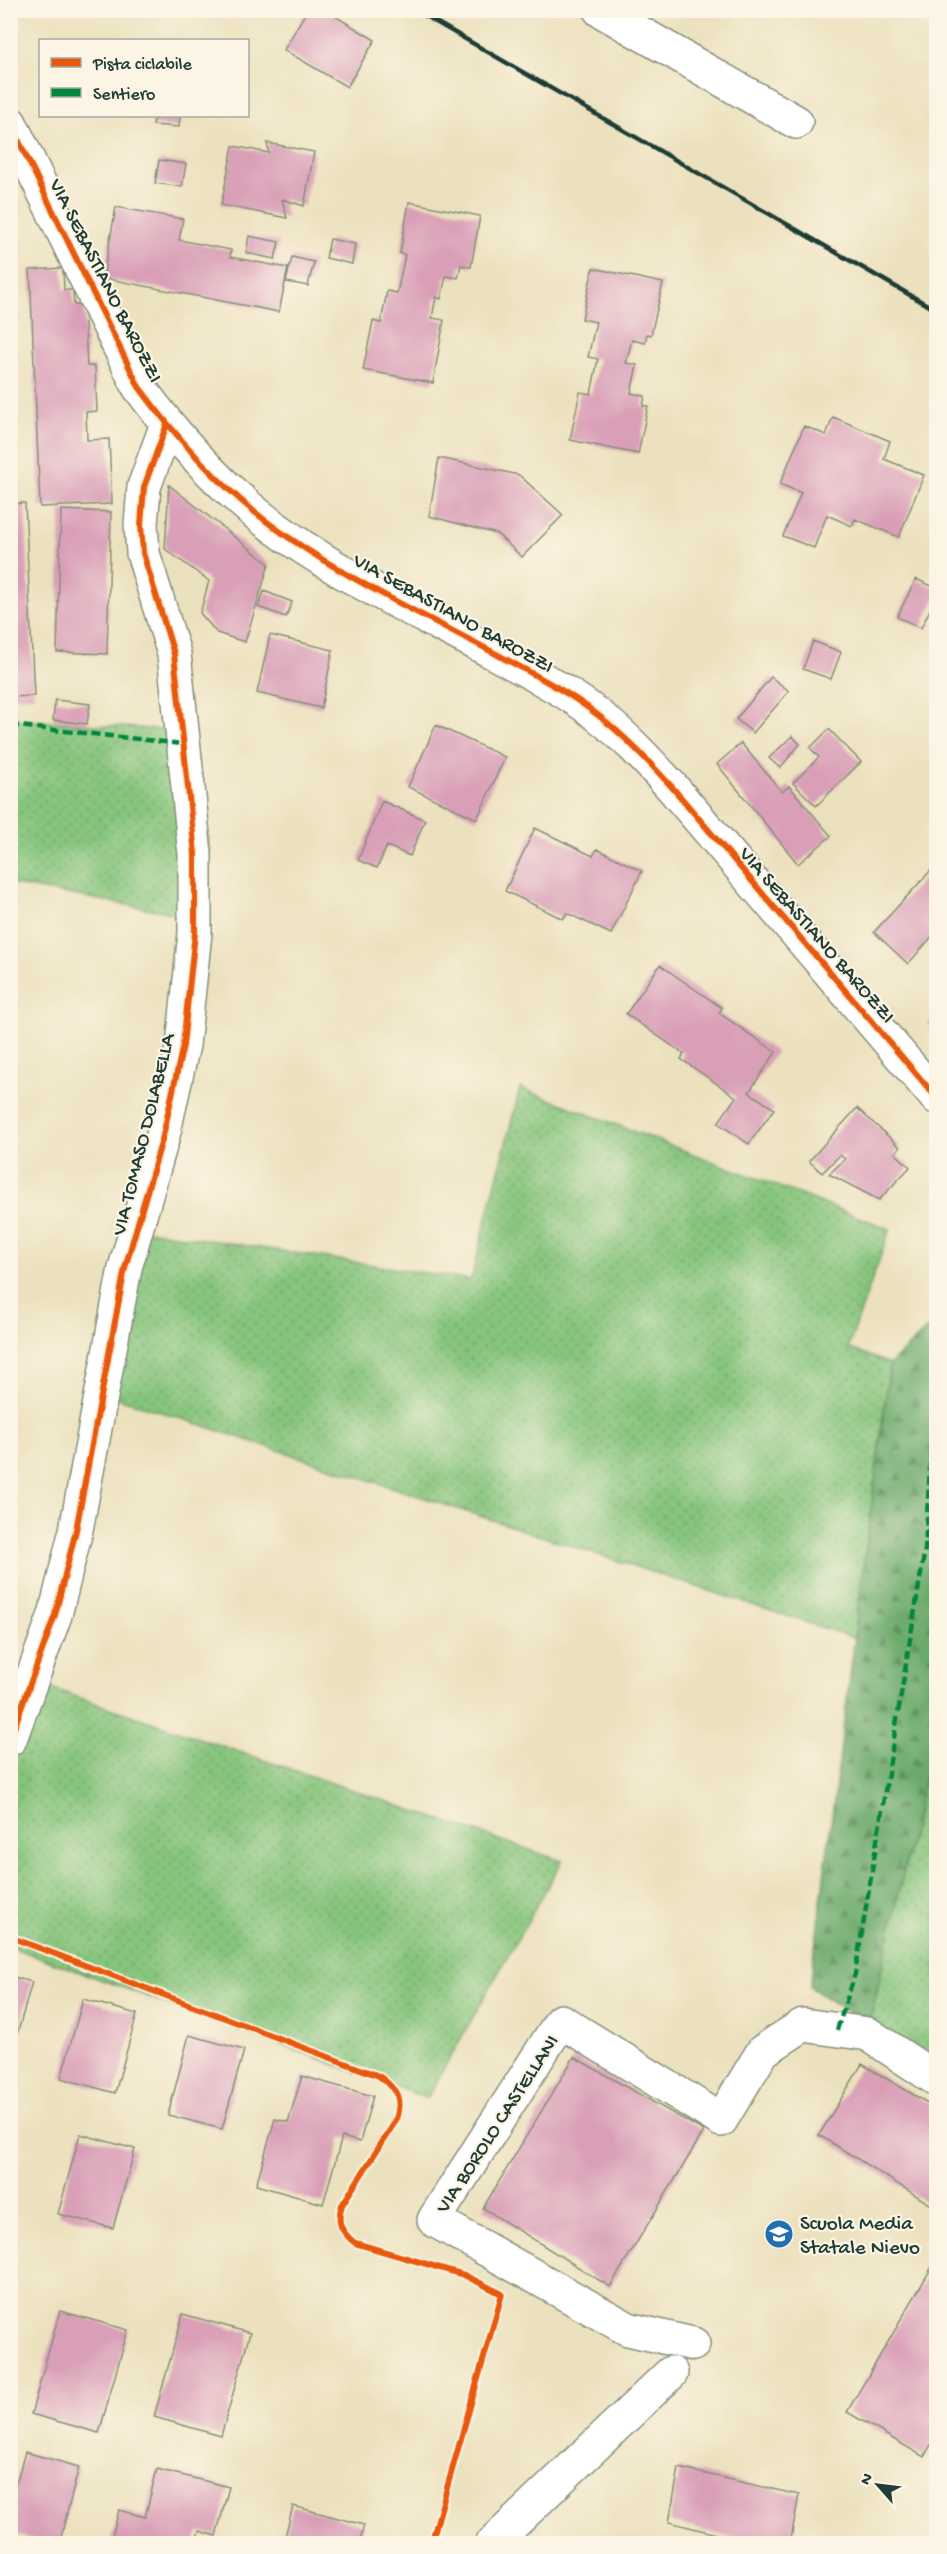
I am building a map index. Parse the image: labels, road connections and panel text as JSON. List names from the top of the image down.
{
  "streets": {
    "street": ["VIA SEBASTIANO BAROZZI", "VIA TOMASO DOLABELLA", "VIA BOROLO CASTELLANI"]
  },
  "crossings": [
    ["VIA SEBASTIANO BAROZZI", "VIA TOMASO DOLABELLA"]
  ],
  "places": {
    "school or university": ["Scuola Media Statale Nievo"]
  },
  "legend": ["Pista ciclabile", "Sentiero"],
  "north": "top left"
}
